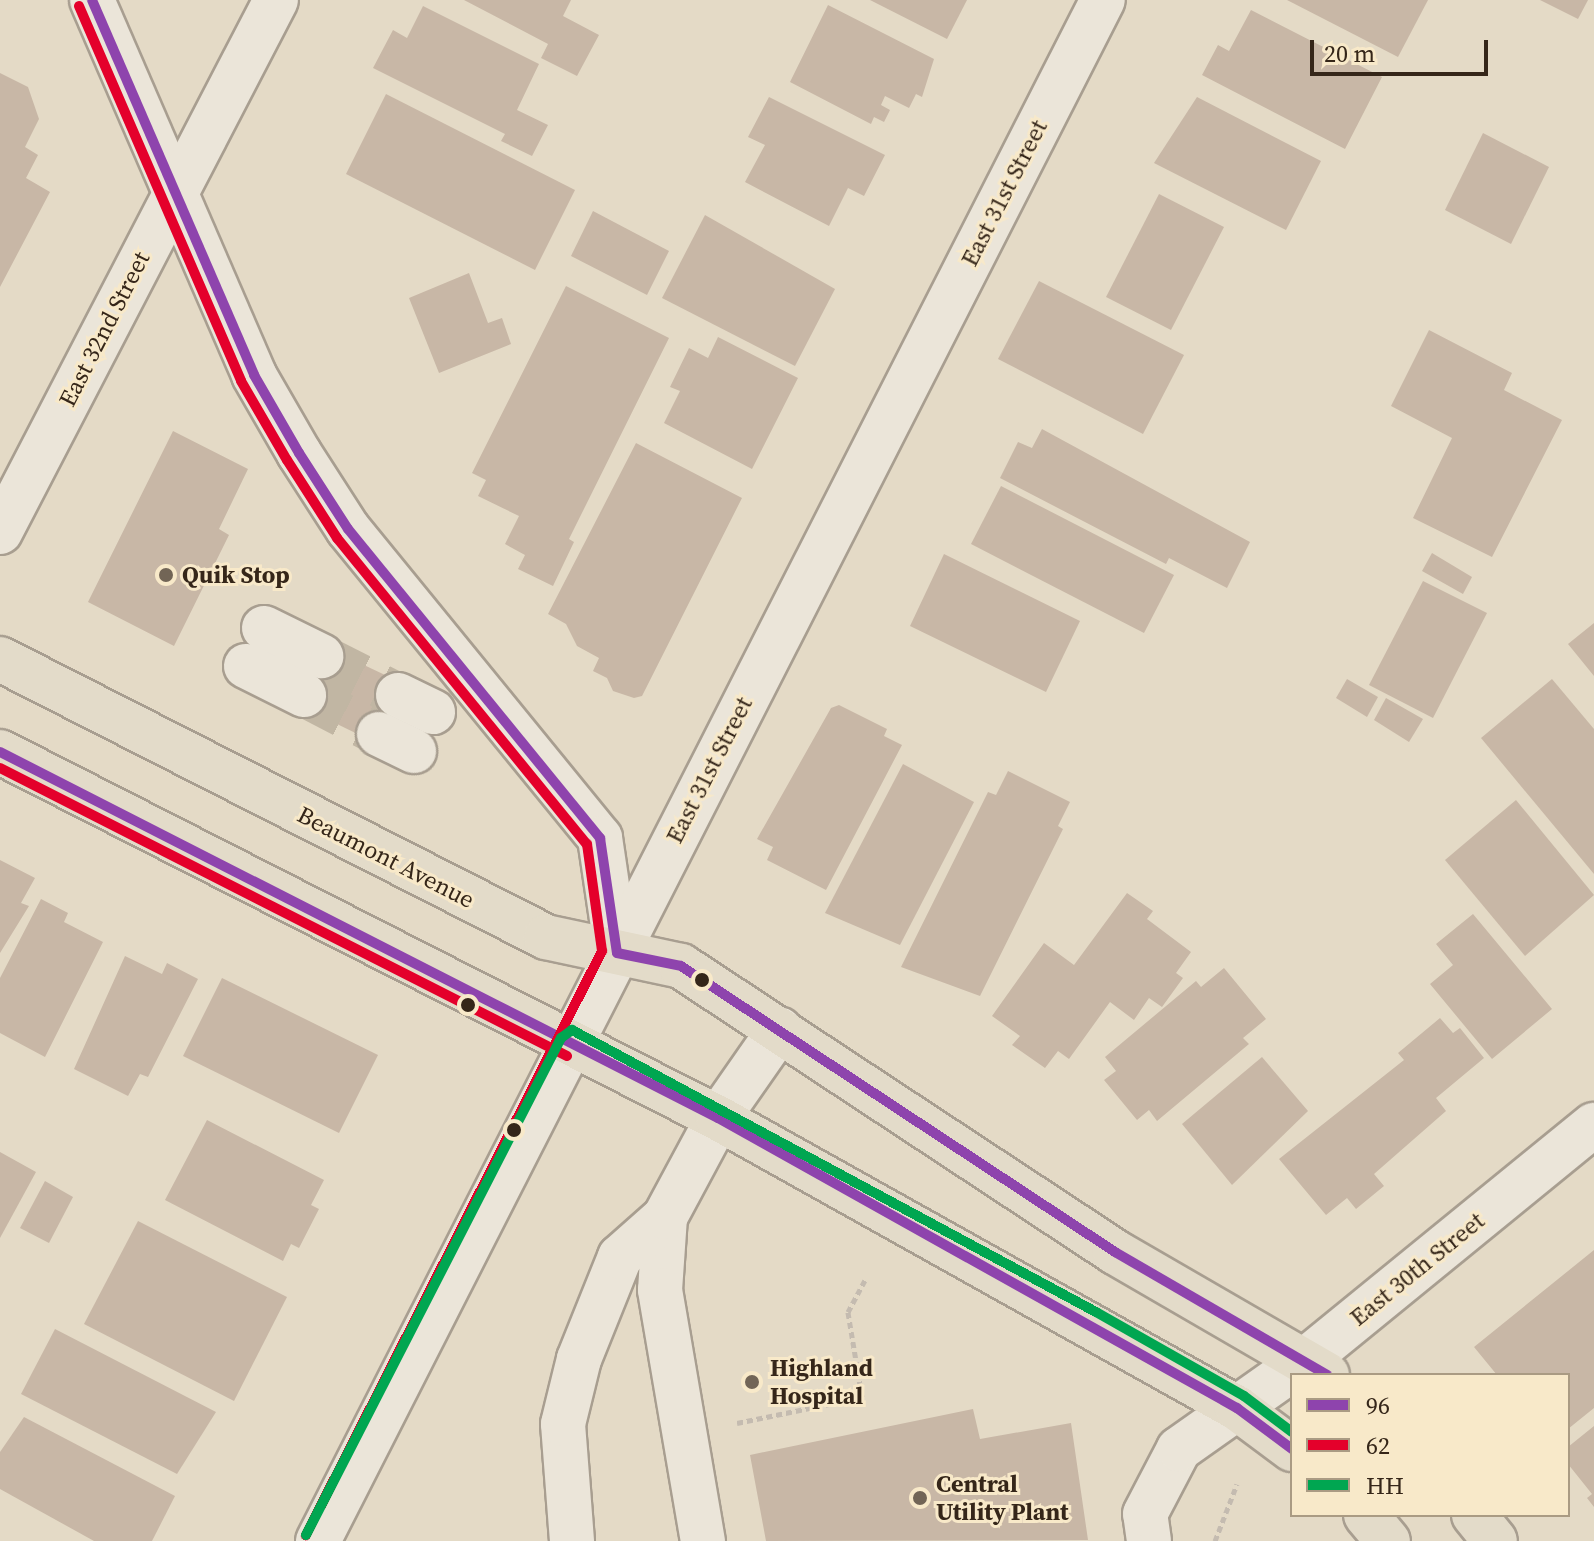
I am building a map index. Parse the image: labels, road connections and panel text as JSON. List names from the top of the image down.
{
  "streets": {
    "main road": ["Beaumont Avenue"],
    "street": ["East 31st Street", "East 32nd Street", "East 30th Street"]
  },
  "crossings": [
    ["East 31st Street", "Beaumont Avenue"],
    ["Beaumont Avenue", "East 30th Street"]
  ],
  "places": ["Quik Stop", "Highland Hospital", "Central Utility Plant"],
  "lines": ["transit line 96", "transit line 62", "transit line HH"],
  "legend": ["96", "62", "HH"],
  "scale_bar": "20 m"
}
